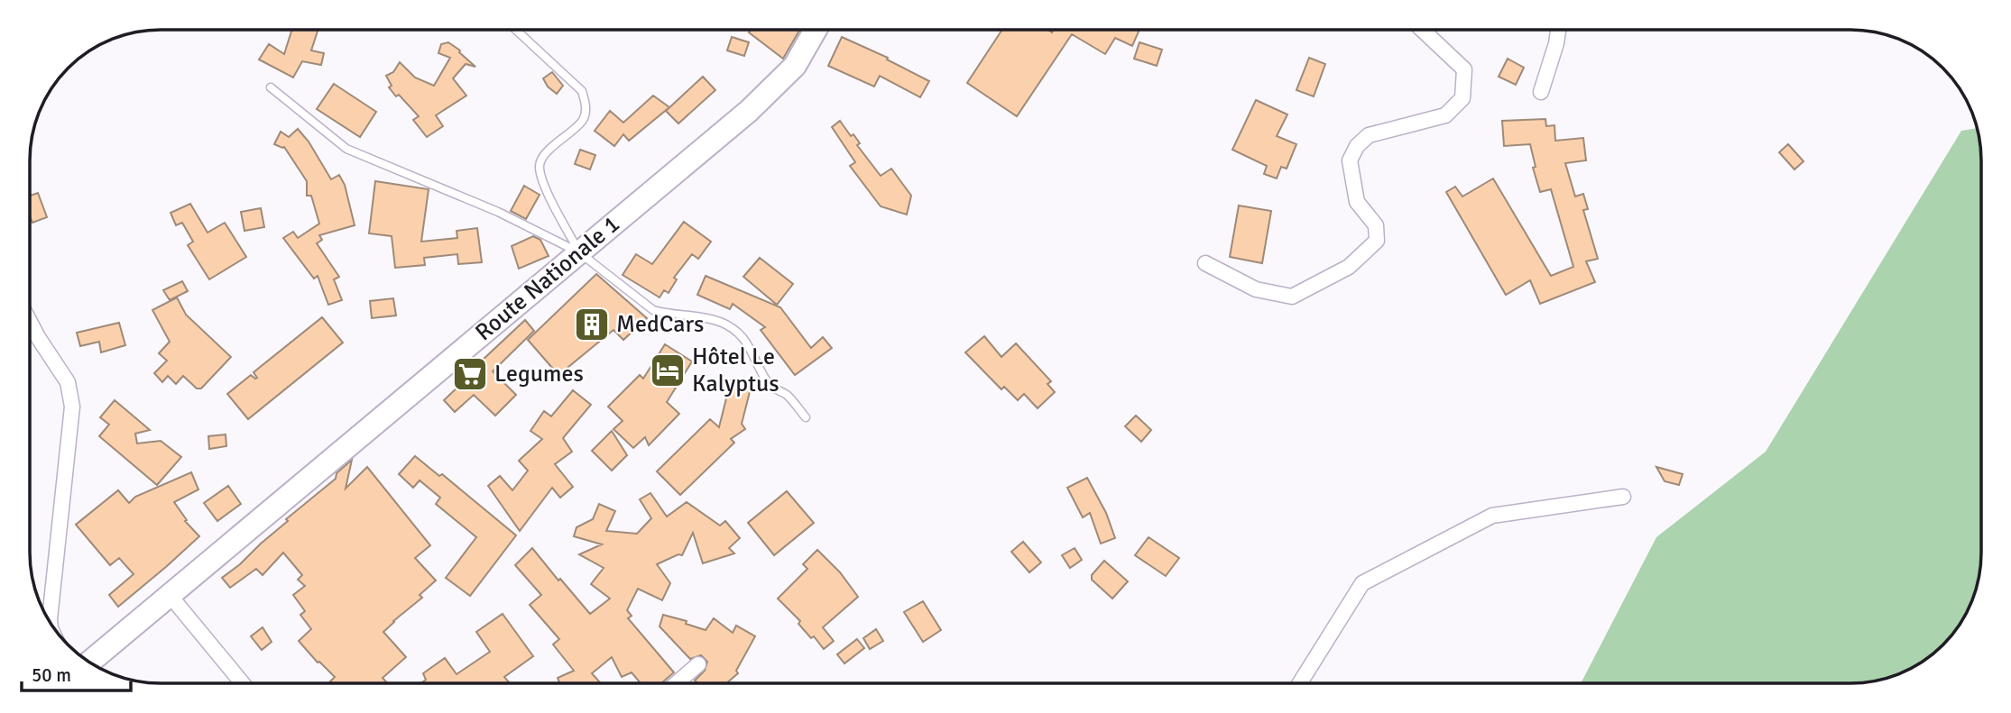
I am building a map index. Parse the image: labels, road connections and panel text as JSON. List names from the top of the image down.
{
  "streets": {
    "main road": ["Route Nationale 1"]
  },
  "places": {
    "building": ["MedCars"],
    "hotel": ["Hôtel Le Kalyptus"],
    "supermarket": ["Legumes"]
  },
  "scale_bar": "50 m"
}
